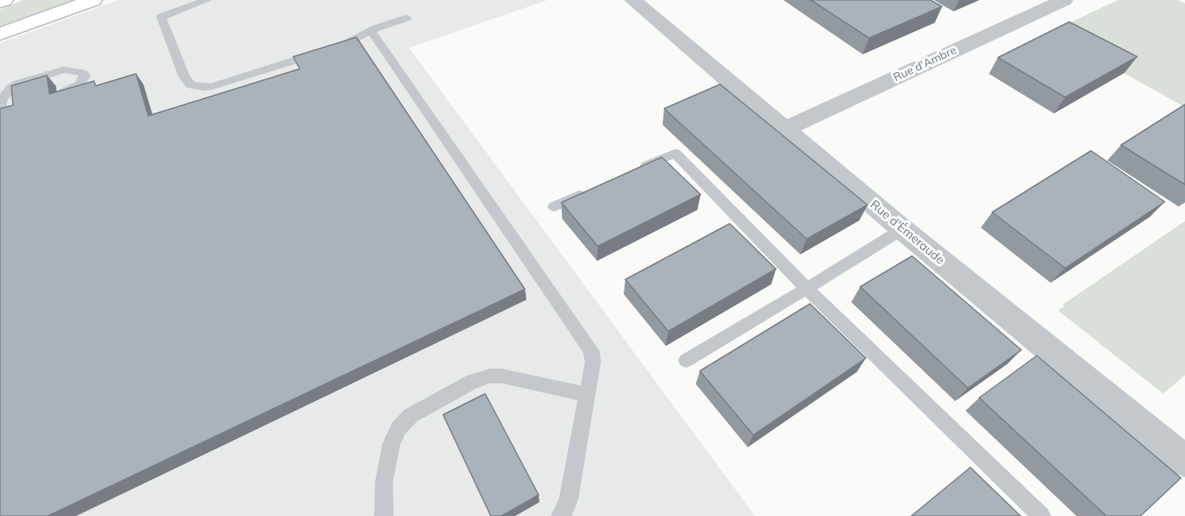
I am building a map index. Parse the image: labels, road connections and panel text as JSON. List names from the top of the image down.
{
  "streets": {
    "street": ["Rue d'Ambre", "Rue d'Émeraude"]
  },
  "crossings": [
    ["Rue d'Ambre", "Rue d'Émeraude"]
  ]
}
